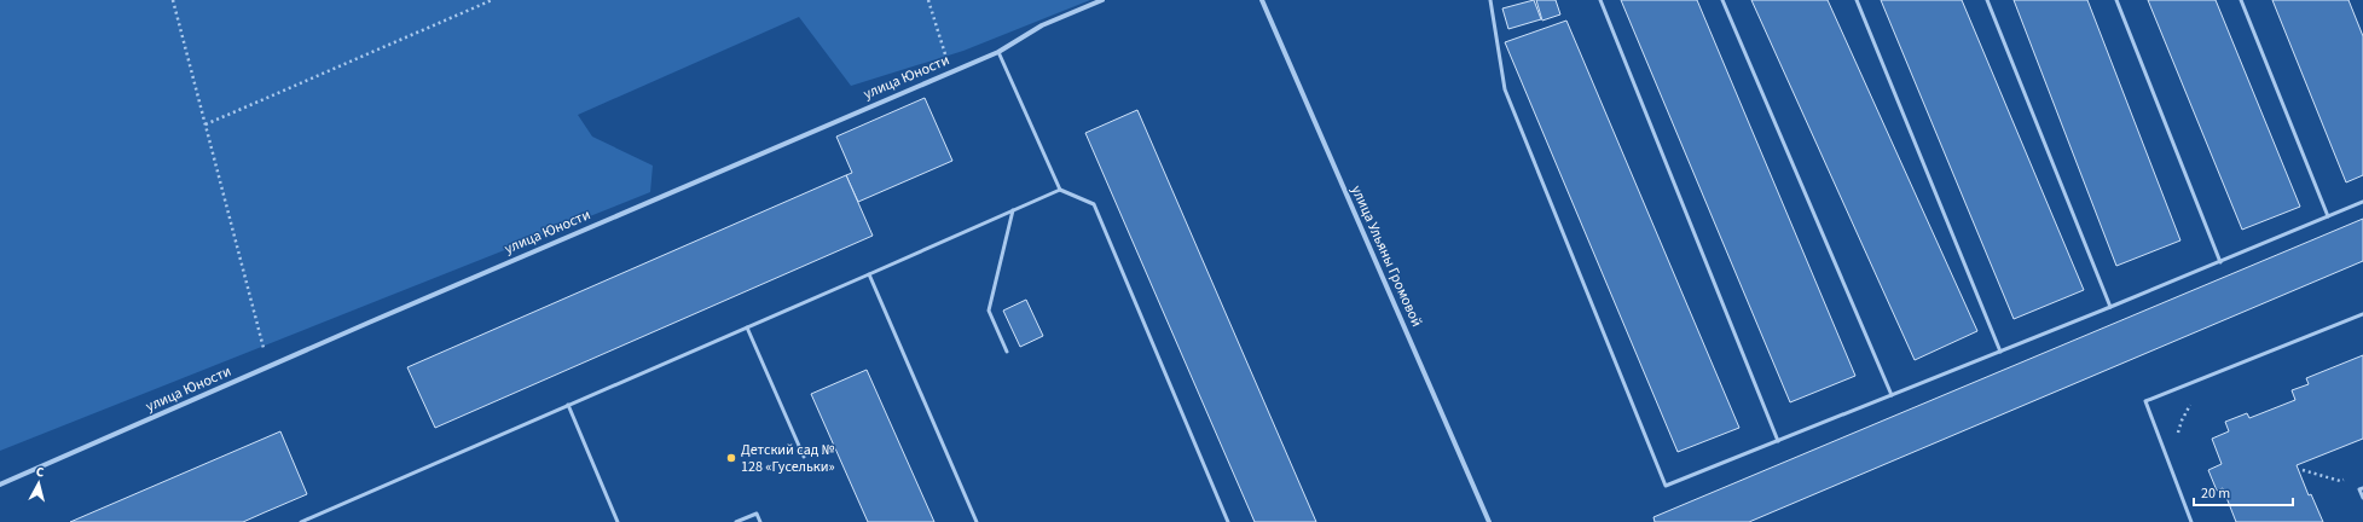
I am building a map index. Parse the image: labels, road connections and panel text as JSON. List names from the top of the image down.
{
  "streets": {
    "street": ["улица Юности", "улица Ульяны Громовой"]
  },
  "places": ["Детский сад № 128 «Гусельки»"],
  "scale_bar": "20 m",
  "north": "top"
}
